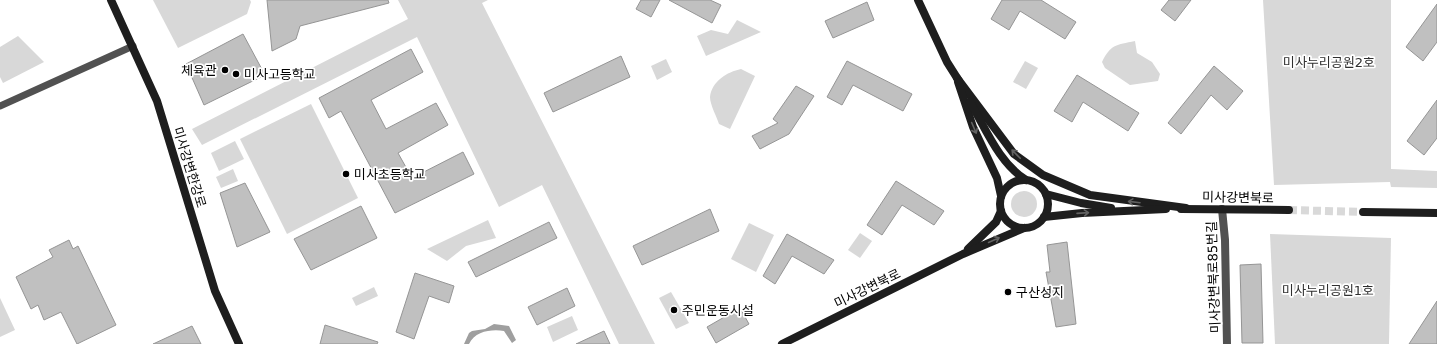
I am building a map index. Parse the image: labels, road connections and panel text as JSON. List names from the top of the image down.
{
  "streets": {
    "main road": ["미사강변한강로", "미사강변북로"],
    "street": ["미사강변북로85번길"]
  },
  "crossings": [
    ["미사강변북로", "미사강변북로85번길"]
  ],
  "parks": ["미사누리공원2호", "미사누리공원1호"],
  "places": [
    "체육관",
    "미사고등학교",
    "미사초등학교",
    "구산성지",
    "주민운동시설"
  ]
}
